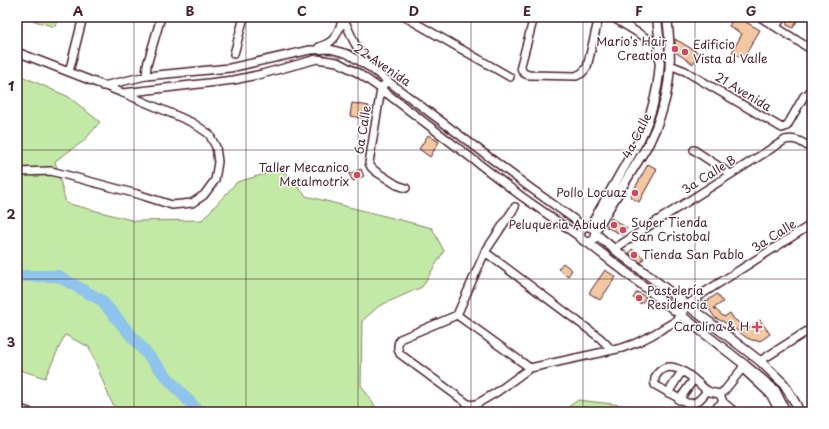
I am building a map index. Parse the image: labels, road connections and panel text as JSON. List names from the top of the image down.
{
  "streets": {
    "main road": ["4a Calle"],
    "street": [
      "22 Avenida",
      "21 Avenida",
      "6a Calle",
      "3a Calle B",
      "3a Calle"
    ]
  },
  "crossings": [
    ["22 Avenida", "6a Calle"],
    ["22 Avenida", "4a Calle"],
    ["21 Avenida", "4a Calle"]
  ],
  "places": {
    "other": [
      "Mario's Hair Creation",
      "Edificio Vista al Valle",
      "Taller Mecanico Metalmotrix",
      "Pollo Locuaz",
      "Peluqueria Abiud",
      "Super Tienda San Cristobal",
      "Tienda San Pablo",
      "Pastelería Residencia"
    ],
    "health": ["Carolina & H"]
  },
  "grid": {
    "columns": [
      "A",
      "B",
      "C",
      "D",
      "E",
      "F",
      "G"
    ],
    "rows": ["1", "2", "3"]
  }
}
